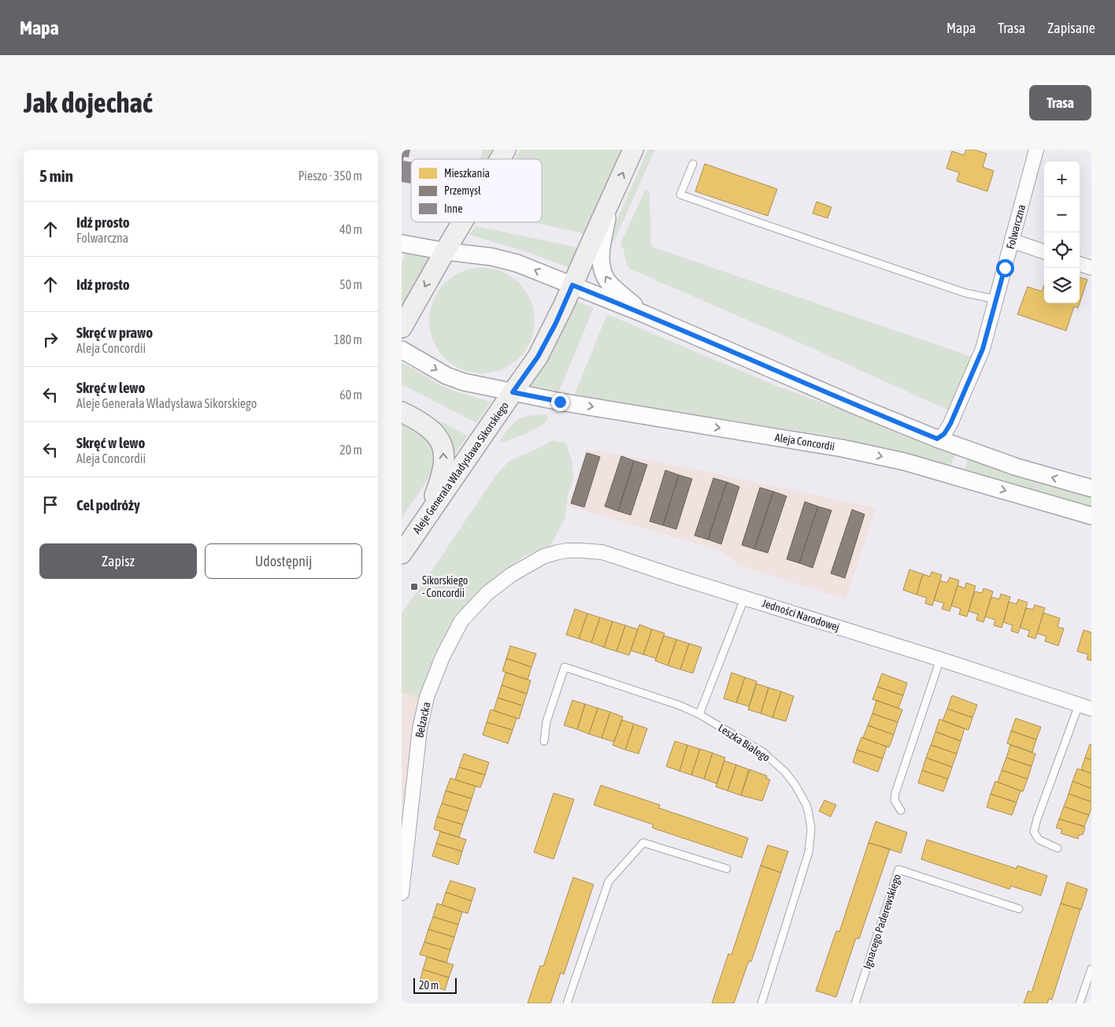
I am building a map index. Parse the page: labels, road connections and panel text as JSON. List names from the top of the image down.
{
  "streets": {
    "main road": ["Aleje Generała Władysława Sikorskiego"],
    "street": [
      "Folwarczna",
      "Aleja Concordii",
      "Jedności Narodowej",
      "Belzacka"
    ],
    "lane": ["Leszka Białego", "Ignacego Paderewskiego"]
  },
  "crossings": [
    ["Aleja Concordii", "Aleje Generała Władysława Sikorskiego"],
    ["Jedności Narodowej", "Belzacka"]
  ],
  "places": {
    "transit": ["Sikorskiego - Concordii"]
  },
  "legend": ["Mieszkania", "Przemysł", "Inne"],
  "scale_bar": "20 m",
  "page": {
    "header": "Mapa",
    "nav": ["Mapa", "Trasa", "Zapisane"],
    "buttons": [
      "Trasa",
      ["Zapisz", "Udostępnij"]
    ],
    "title": "Jak dojechać",
    "heading": ["5 min", "Pieszo · 350 m"],
    "map_buttons": ["+", "−"],
    "list": [
      ["Idź prosto", "Folwarczna", "40 m"],
      ["Idź prosto", "50 m"],
      ["Skręć w prawo", "Aleja Concordii", "180 m"],
      ["Skręć w lewo", "Aleje Generała Władysława Sikorskiego", "60 m"],
      ["Skręć w lewo", "Aleja Concordii", "20 m"],
      "Cel podróży"
    ],
    "scale": "20 m"
  }
}
